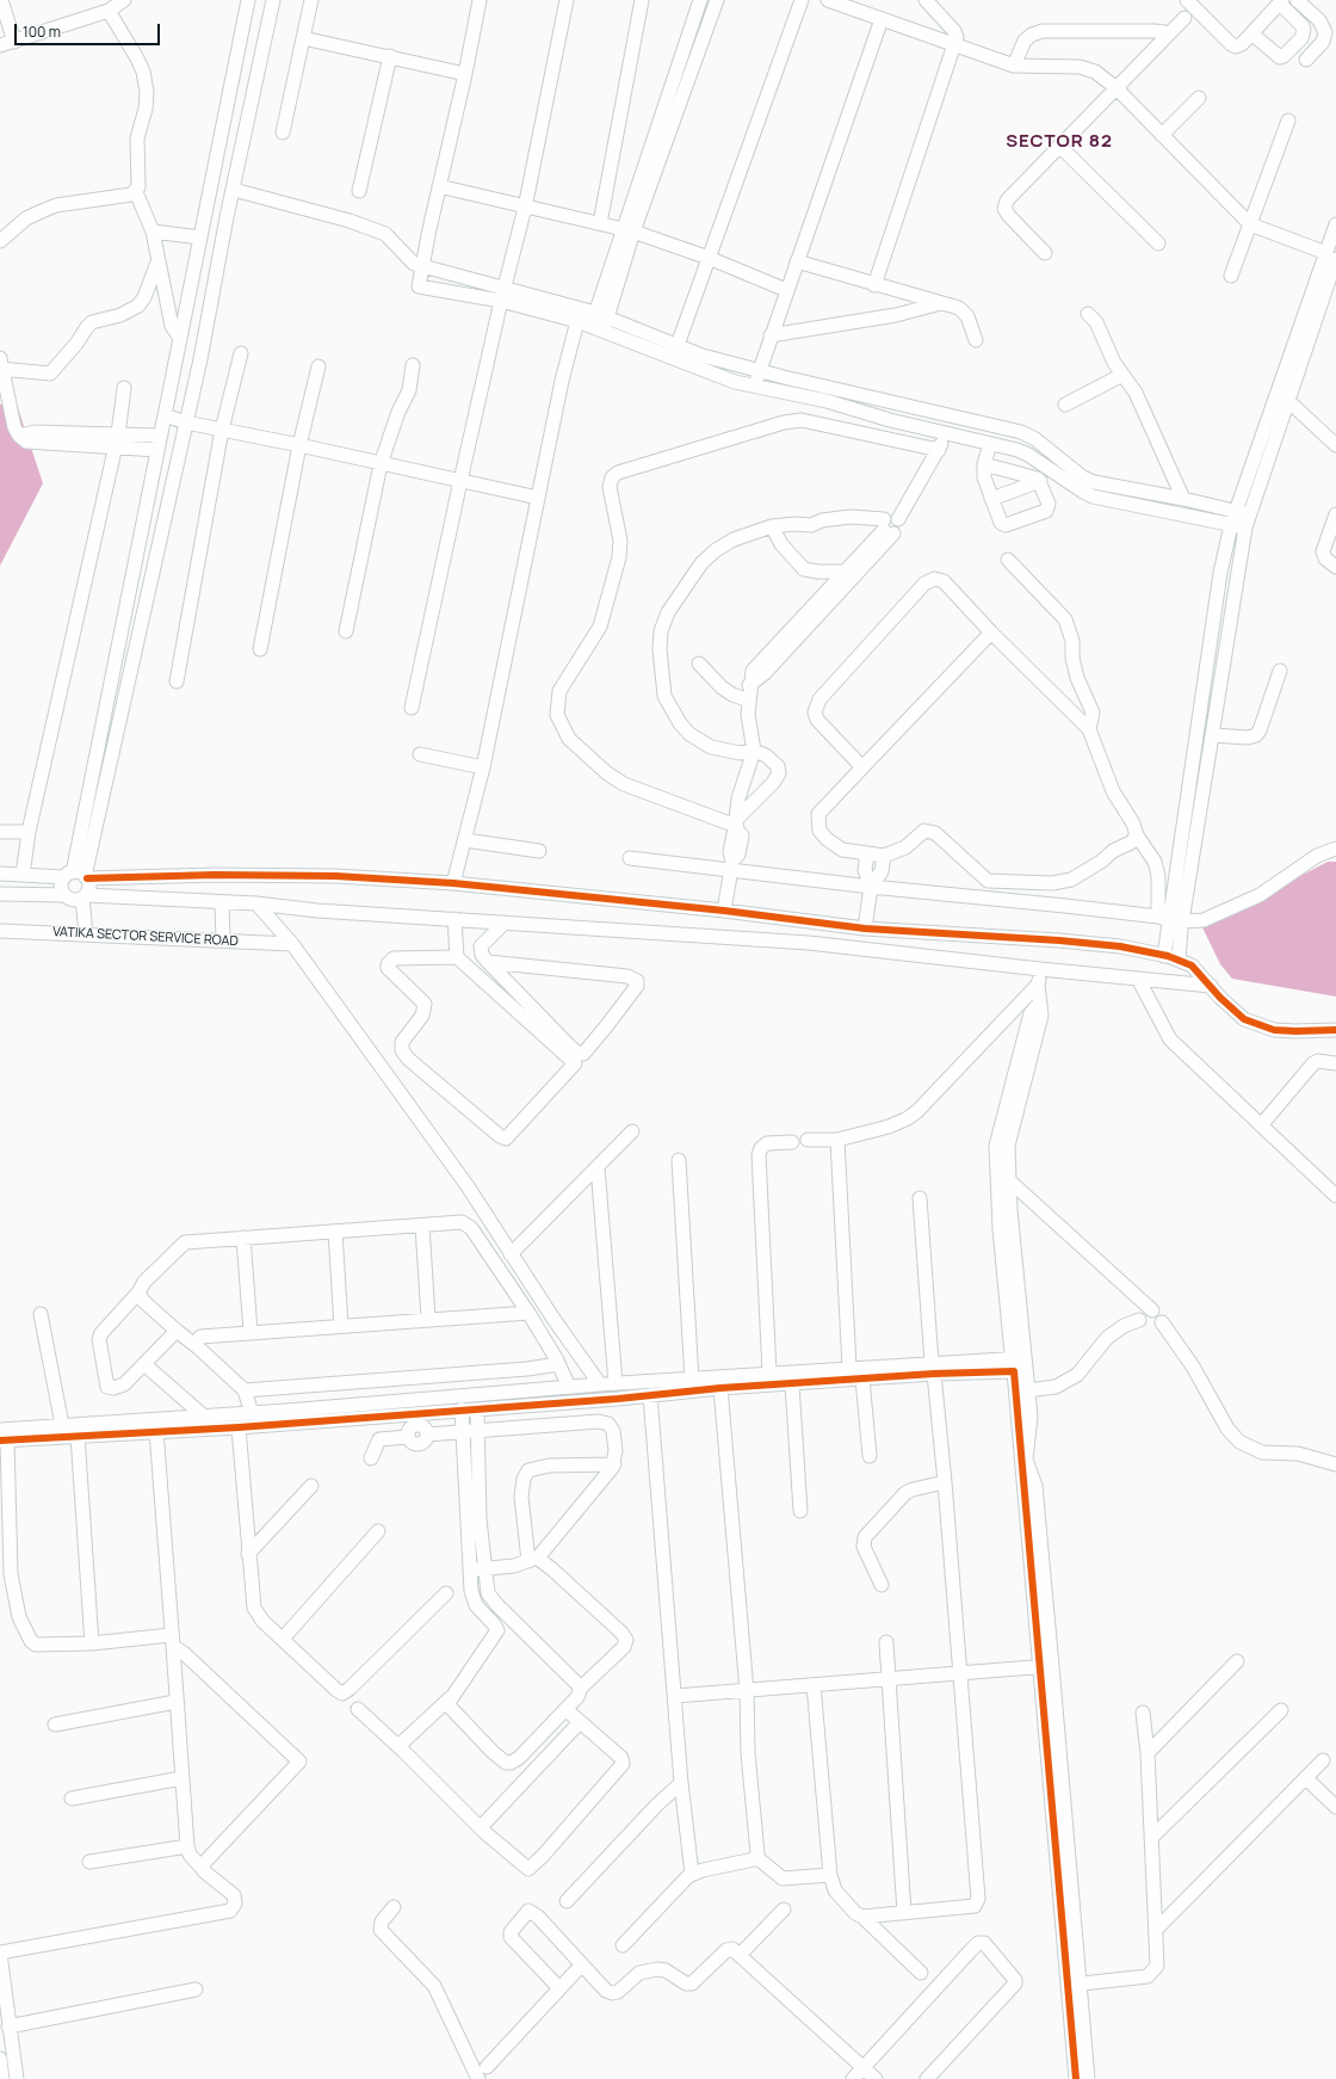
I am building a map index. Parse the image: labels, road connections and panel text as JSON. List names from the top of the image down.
{
  "streets": {
    "street": ["VATIKA SECTOR SERVICE ROAD"]
  },
  "districts": ["SECTOR 82"],
  "scale_bar": "100 m"
}
